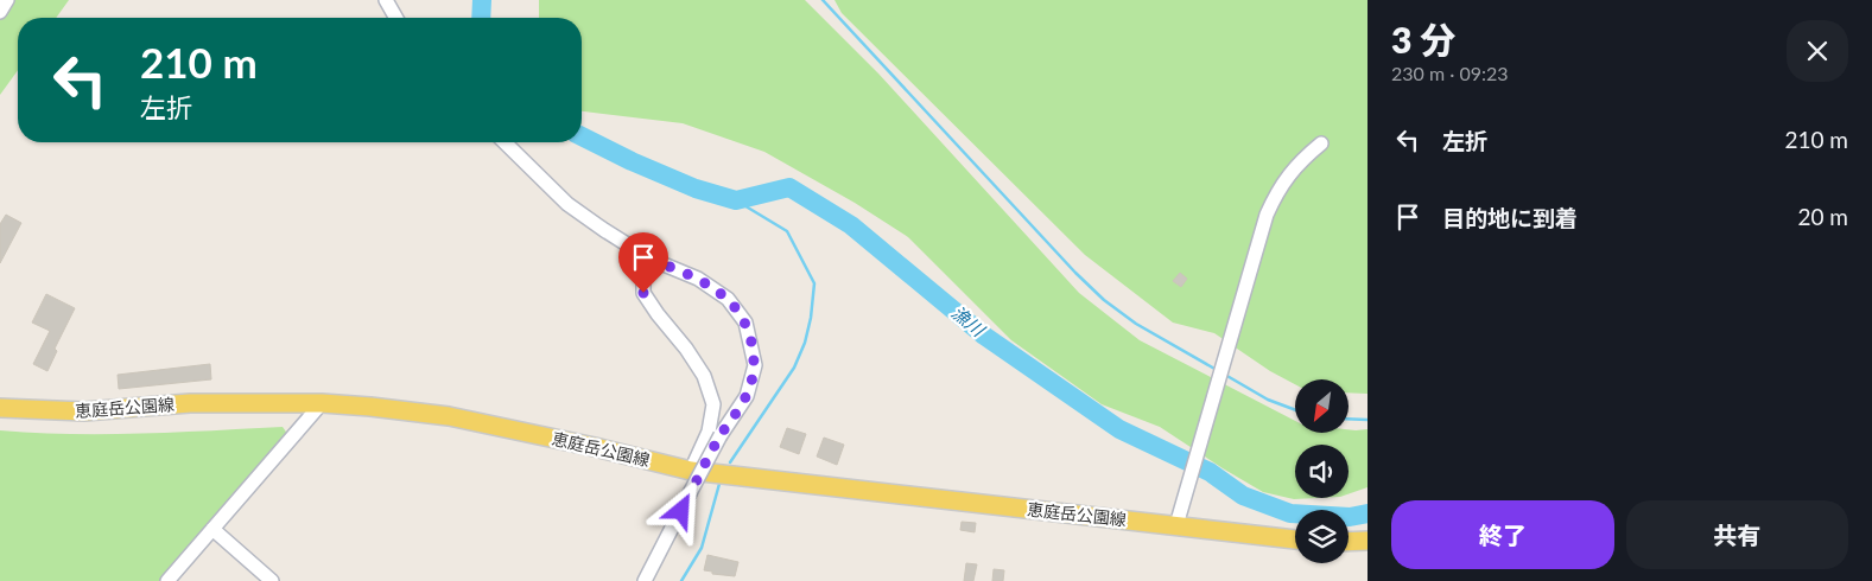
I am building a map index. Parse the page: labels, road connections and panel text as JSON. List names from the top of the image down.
{
  "streets": {
    "main road": ["恵庭岳公園線"]
  },
  "water": ["漁川"],
  "north": "bottom left",
  "page": {
    "heading": ["3 分", "230 m · 09:23"],
    "turn": ["210 m", "左折"],
    "list": [
      {
        "name": "左折",
        "value": "210 m"
      },
      {
        "name": "目的地に到着",
        "value": "20 m"
      }
    ],
    "buttons": ["終了", "共有"]
  }
}
